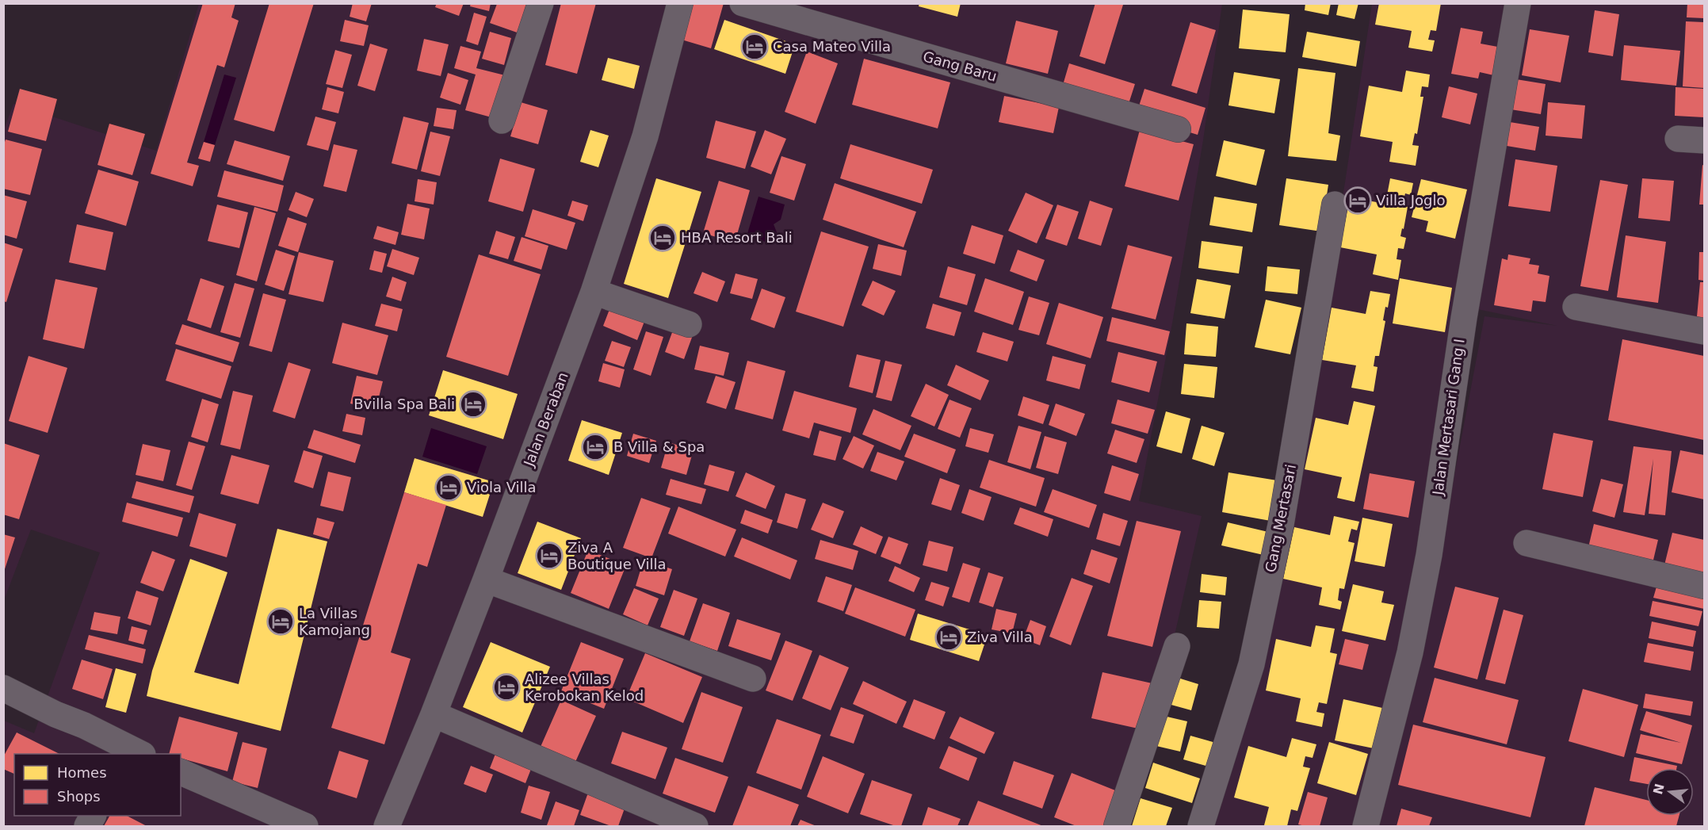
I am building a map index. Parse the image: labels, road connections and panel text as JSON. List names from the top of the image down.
{
  "streets": {
    "street": [
      "Gang Baru",
      "Jalan Mertasari Gang I",
      "Jalan Beraban",
      "Gang Mertasari"
    ]
  },
  "places": {
    "hotel": [
      "Casa Mateo Villa",
      "Villa Joglo",
      "HBA Resort Bali",
      "Bvilla Spa Bali",
      "B Villa & Spa",
      "Viola Villa",
      "Ziva A Boutique Villa",
      "La Villas Kamojang",
      "Ziva Villa",
      "Alizee Villas Kerobokan Kelod"
    ]
  },
  "legend": ["Homes", "Shops"],
  "north": "left"
}
